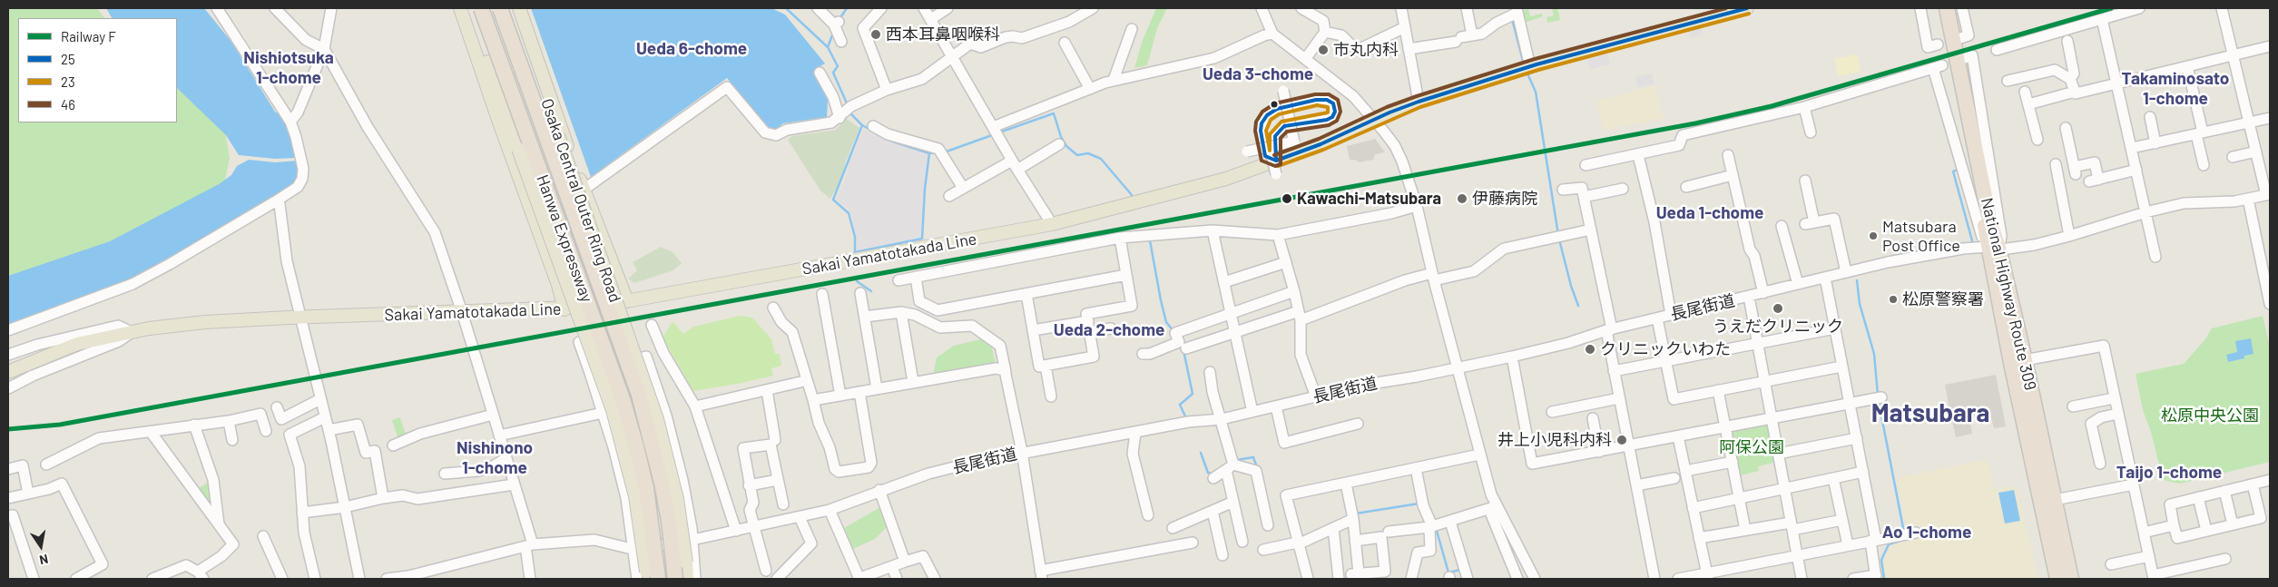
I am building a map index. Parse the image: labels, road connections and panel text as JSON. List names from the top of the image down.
{
  "streets": {
    "highway": ["Hanwa Expressway", "National Highway Route 309"],
    "main road": ["Osaka Central Outer Ring Road", "Sakai Yamatotakada Line"],
    "street": ["長尾街道"]
  },
  "crossings": [
    ["National Highway Route 309", "長尾街道"]
  ],
  "districts": [
    "Ueda 6-chome",
    "Nishiotsuka 1-chome",
    "Ueda 3-chome",
    "Takaminosato 1-chome",
    "Ueda 1-chome",
    "Ueda 2-chome",
    "Matsubara",
    "Nishinono 1-chome",
    "Taijo 1-chome",
    "Ao 1-chome"
  ],
  "parks": ["松原中央公園", "阿保公園"],
  "places": [
    "西本耳鼻咽喉科",
    "市丸内科",
    "Kawachi-Matsubara",
    "伊藤病院",
    "Matsubara Post Office",
    "松原警察署",
    "うえだクリニック",
    "クリニックいわた",
    "井上小児科内科"
  ],
  "lines": [
    "rail line F",
    "transit line 25",
    "transit line 46",
    "transit line 23"
  ],
  "legend": [
    "Railway F",
    "25",
    "23",
    "46"
  ],
  "north": "bottom"
}
